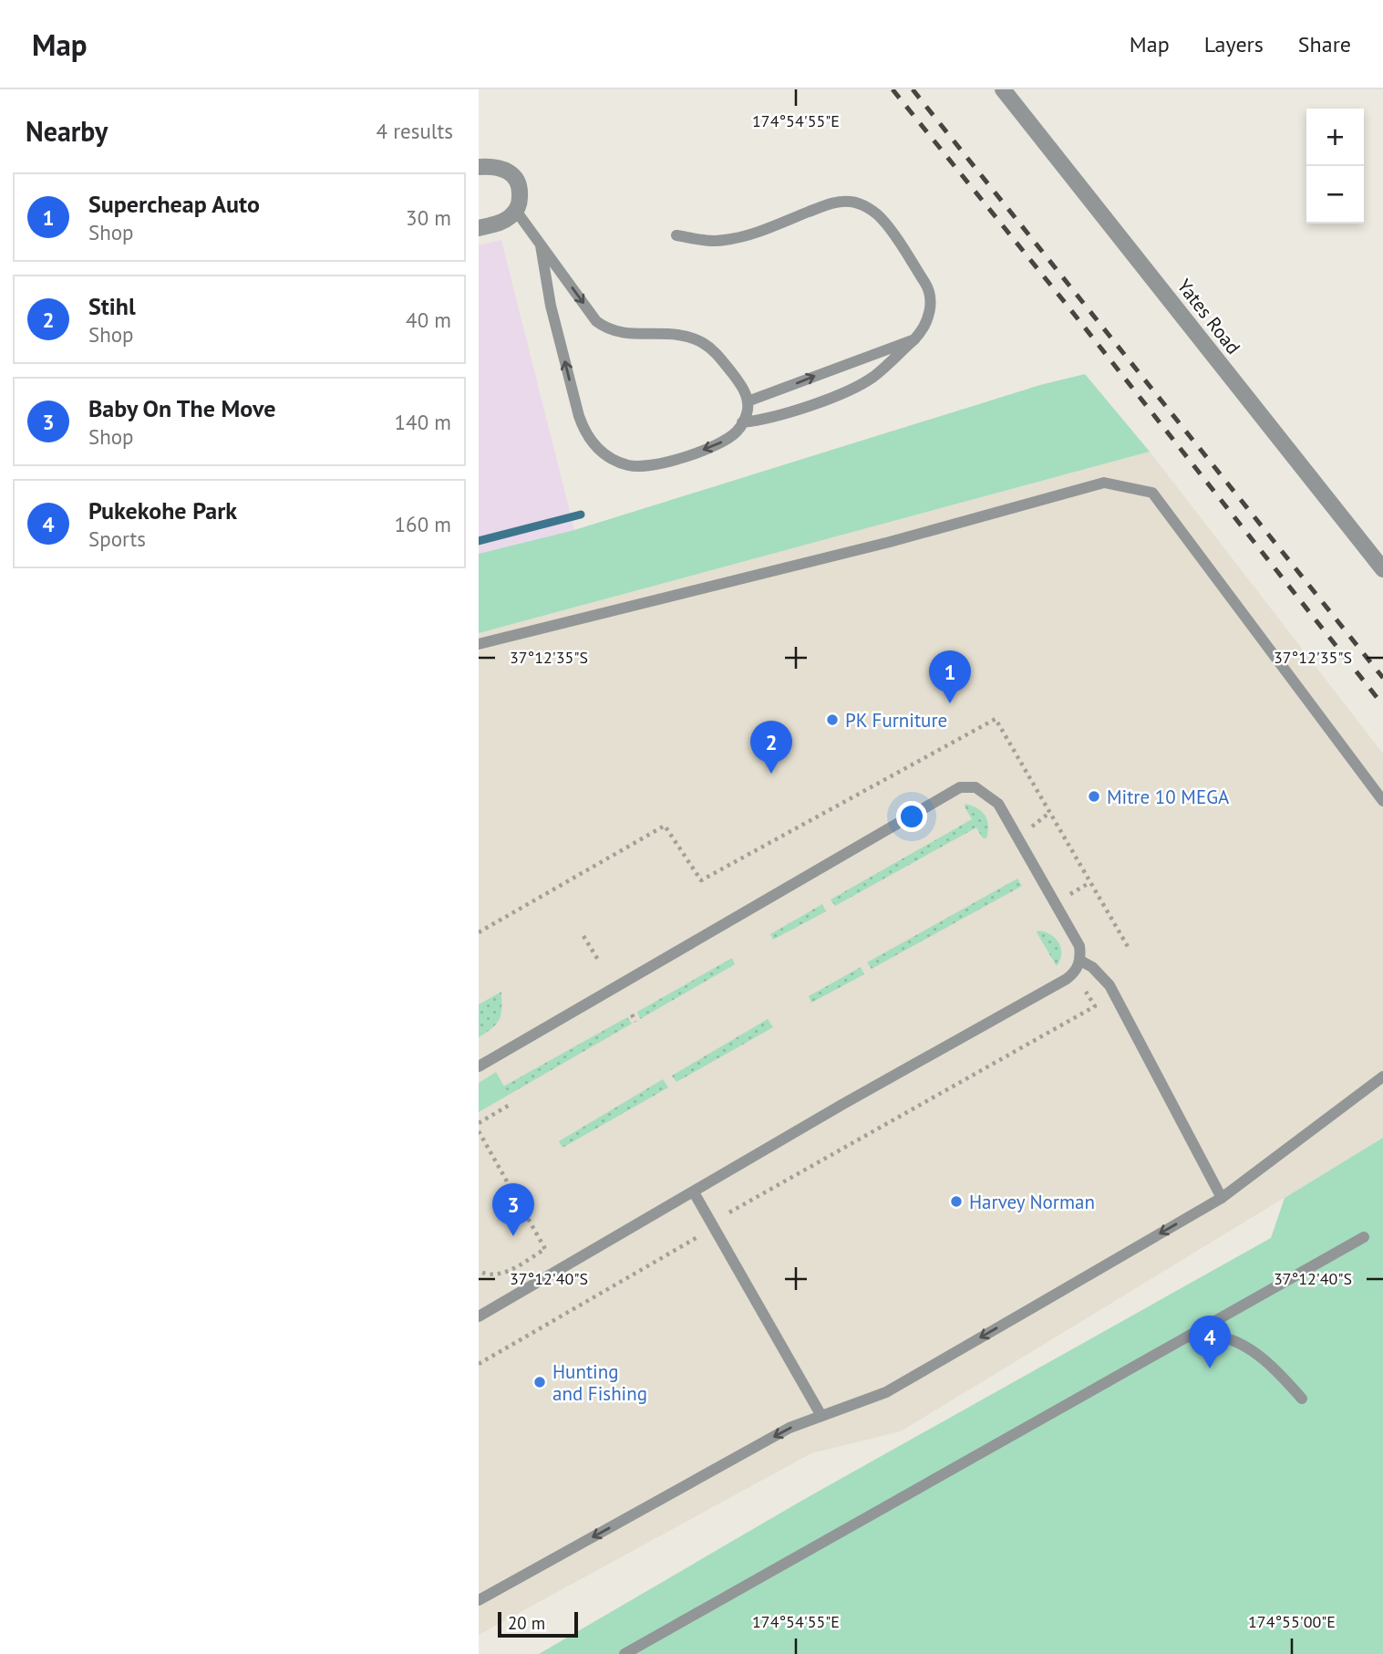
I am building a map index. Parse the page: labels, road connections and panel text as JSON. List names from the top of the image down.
{
  "streets": {
    "street": ["Yates Road"]
  },
  "places": [
    "PK Furniture",
    "Mitre 10 MEGA",
    "Harvey Norman",
    "Hunting and Fishing"
  ],
  "scale_bar": "20 m",
  "page": {
    "header": "Map",
    "nav": ["Map", "Layers", "Share"],
    "heading": ["Nearby", "4 results"],
    "map_buttons": ["+", "−"],
    "list": [
      {
        "mark": "1",
        "name": "Supercheap Auto",
        "note": "Shop",
        "value": "30 m"
      },
      {
        "mark": "2",
        "name": "Stihl",
        "note": "Shop",
        "value": "40 m"
      },
      {
        "mark": "3",
        "name": "Baby On The Move",
        "note": "Shop",
        "value": "140 m"
      },
      {
        "mark": "4",
        "name": "Pukekohe Park",
        "note": "Sports",
        "value": "160 m"
      }
    ],
    "pins": [
      "1",
      "2",
      "3",
      "4"
    ],
    "scale": "20 m"
  },
  "coordinates": [
    "174°54'55\"E",
    "37°12'35\"S",
    "37°12'40\"S",
    "174°55'00\"E"
  ]
}
